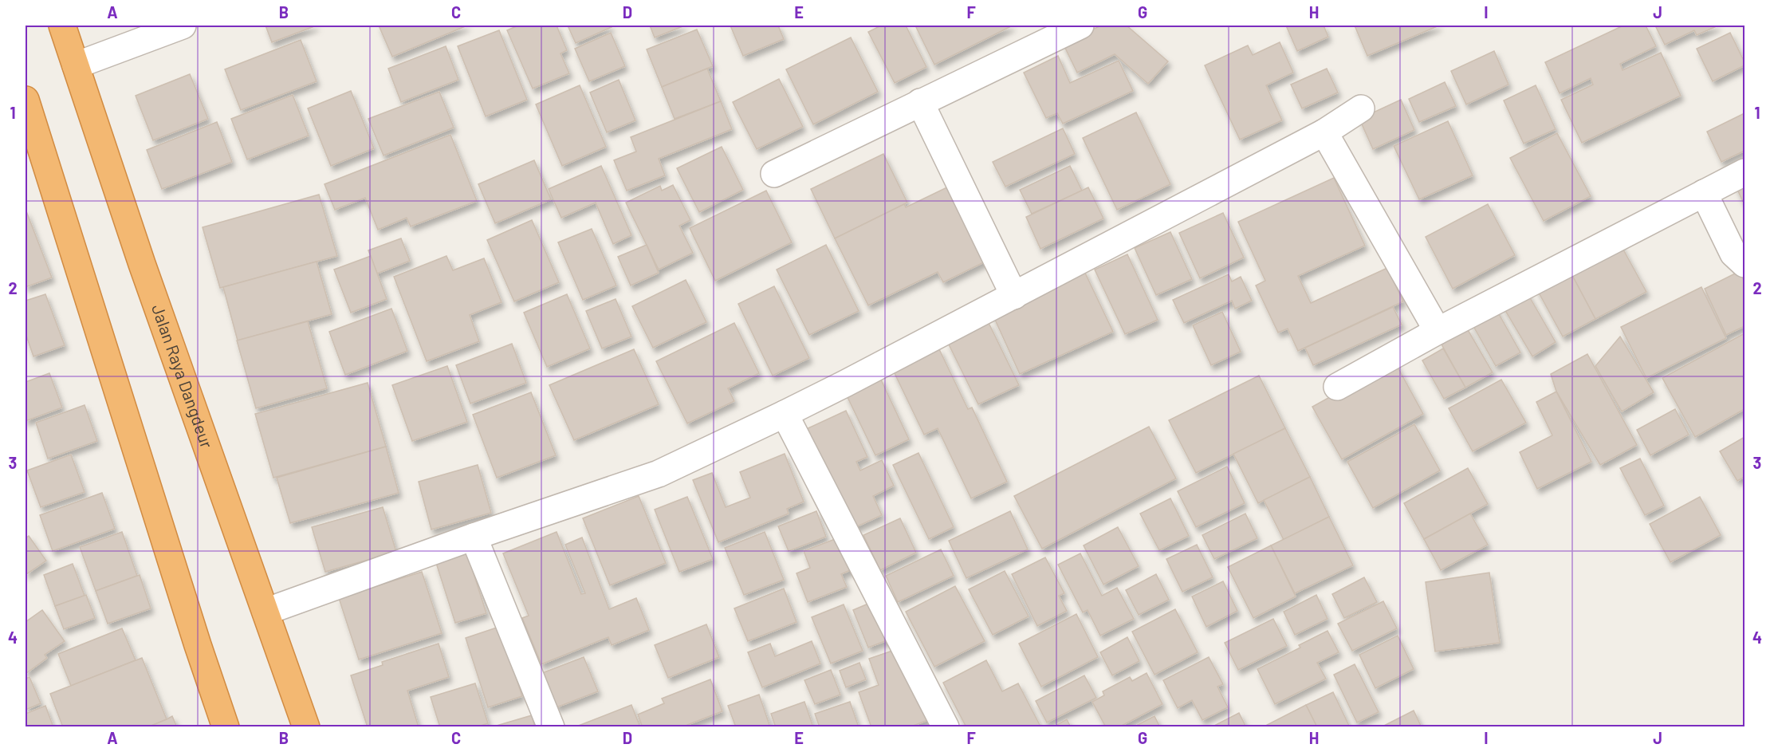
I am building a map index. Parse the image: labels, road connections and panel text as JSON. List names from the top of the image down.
{
  "streets": {
    "highway": ["Jalan Raya Dangdeur"]
  },
  "grid": {
    "columns": [
      "A",
      "B",
      "C",
      "D",
      "E",
      "F",
      "G",
      "H",
      "I",
      "J"
    ],
    "rows": [
      "1",
      "2",
      "3",
      "4"
    ]
  }
}
